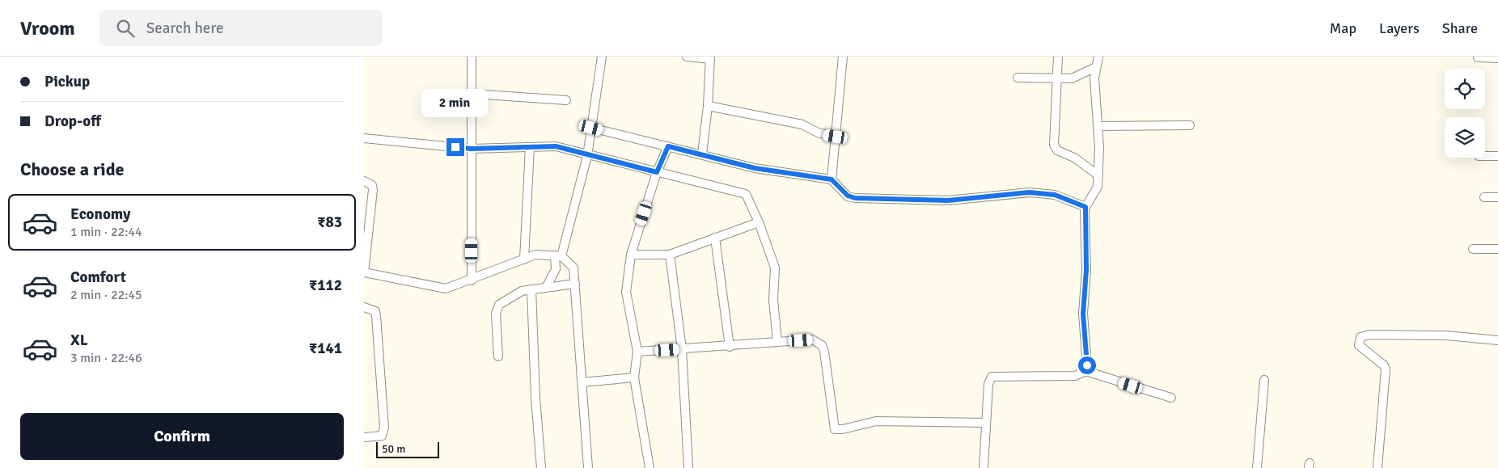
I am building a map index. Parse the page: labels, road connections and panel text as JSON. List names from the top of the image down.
{
  "scale_bar": "50 m",
  "page": {
    "header": "Vroom",
    "search": "Search here",
    "nav": ["Map", "Layers", "Share"],
    "banner": ["Pickup", "Drop-off"],
    "bubble": "2 min",
    "heading": "Choose a ride",
    "list": [
      {
        "name": "Economy",
        "note": "1 min · 22:44",
        "value": "₹83"
      },
      {
        "name": "Comfort",
        "note": "2 min · 22:45",
        "value": "₹112"
      },
      {
        "name": "XL",
        "note": "3 min · 22:46",
        "value": "₹141"
      }
    ],
    "buttons": "Confirm",
    "scale": "50 m"
  }
}
